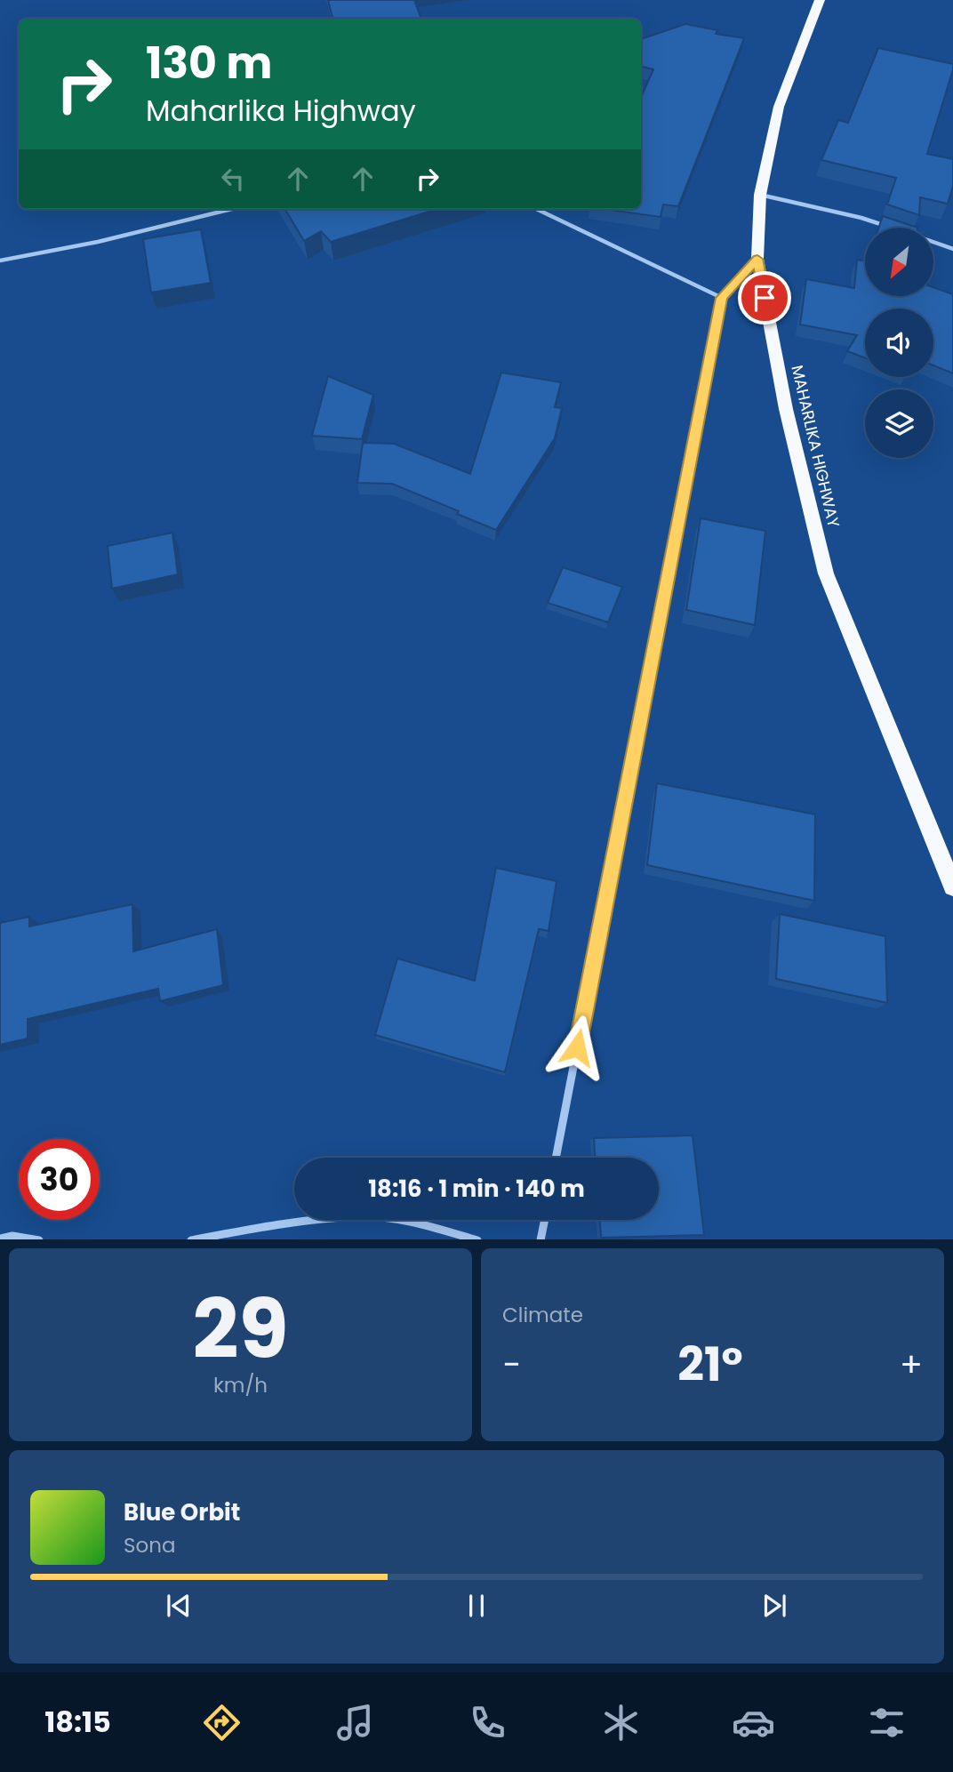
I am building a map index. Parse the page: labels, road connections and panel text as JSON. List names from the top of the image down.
{
  "streets": {
    "highway": ["MAHARLIKA HIGHWAY"]
  },
  "north": "bottom left",
  "page": {
    "turn": ["130 m", "Maharlika Highway"],
    "limit": "30",
    "trip": "18:16 · 1 min · 140 m",
    "tile": [
      ["29", "km/h"],
      "Climate"
    ],
    "heat": ["−", "21°", "+"],
    "song": ["Blue Orbit", "Sona"],
    "tabs": "18:15"
  }
}
